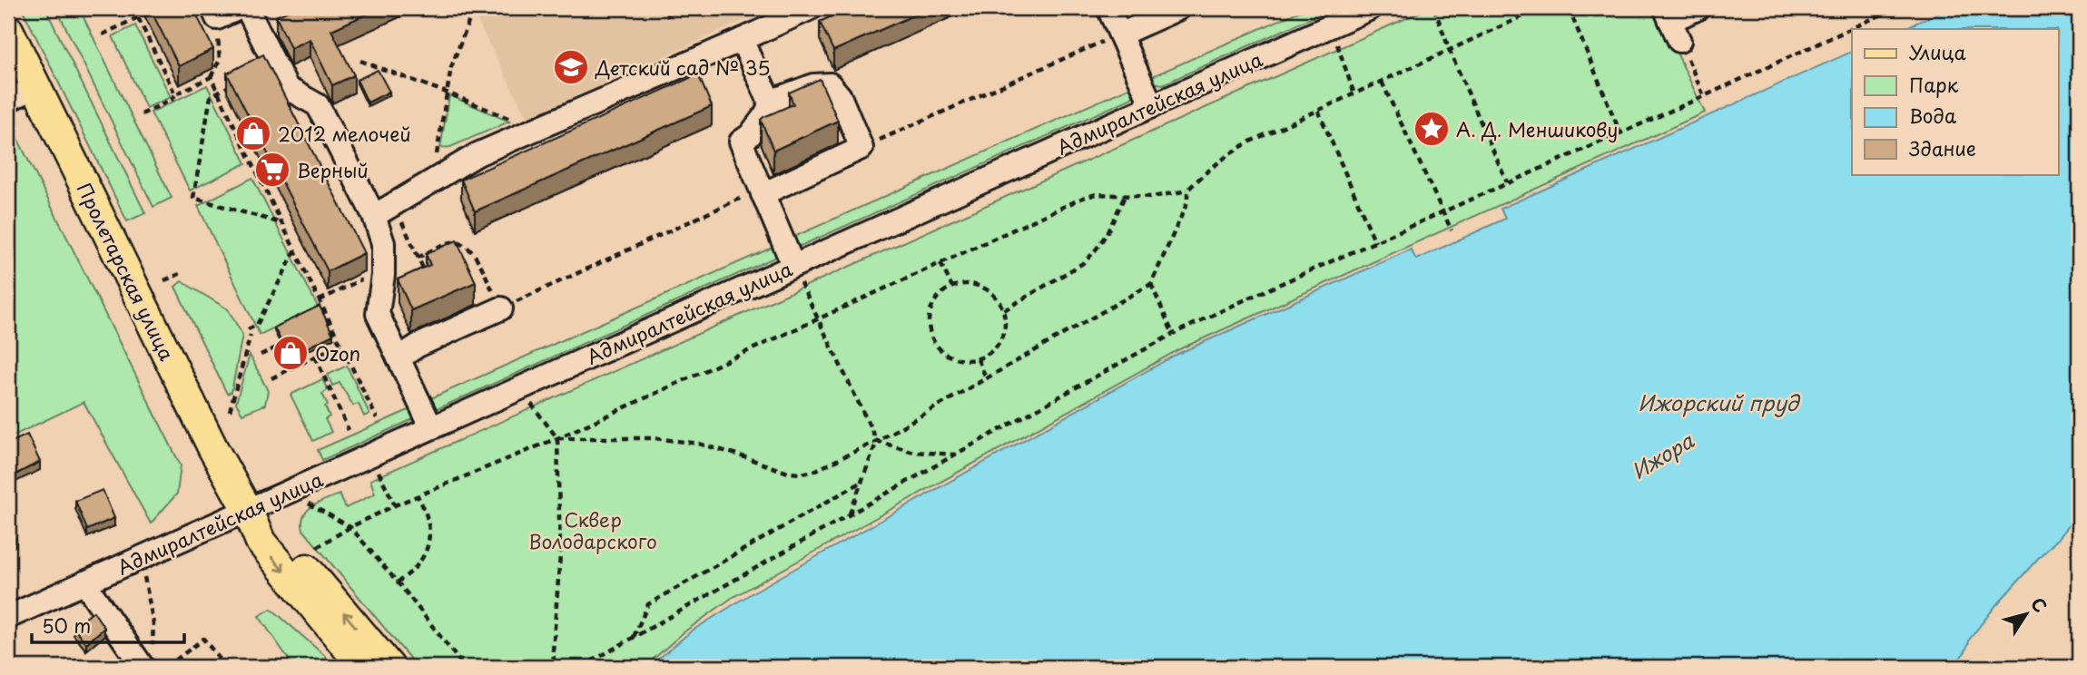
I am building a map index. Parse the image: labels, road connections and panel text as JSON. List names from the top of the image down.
{
  "streets": {
    "main road": ["Пролетарская улица"],
    "street": ["Адмиралтейская улица"]
  },
  "crossings": [
    ["Адмиралтейская улица", "Пролетарская улица"]
  ],
  "water": ["Ижорский пруд", "Ижора"],
  "parks": ["Сквер Володарского"],
  "places": {
    "school or university": ["Детский сад № 35"],
    "place": ["А. Д. Меншикову"],
    "shop": ["2012 мелочей", "Ozon"],
    "supermarket": ["Верный"]
  },
  "legend": [
    "Улица",
    "Парк",
    "Вода",
    "Здание"
  ],
  "scale_bar": "50 m",
  "north": "top right"
}
